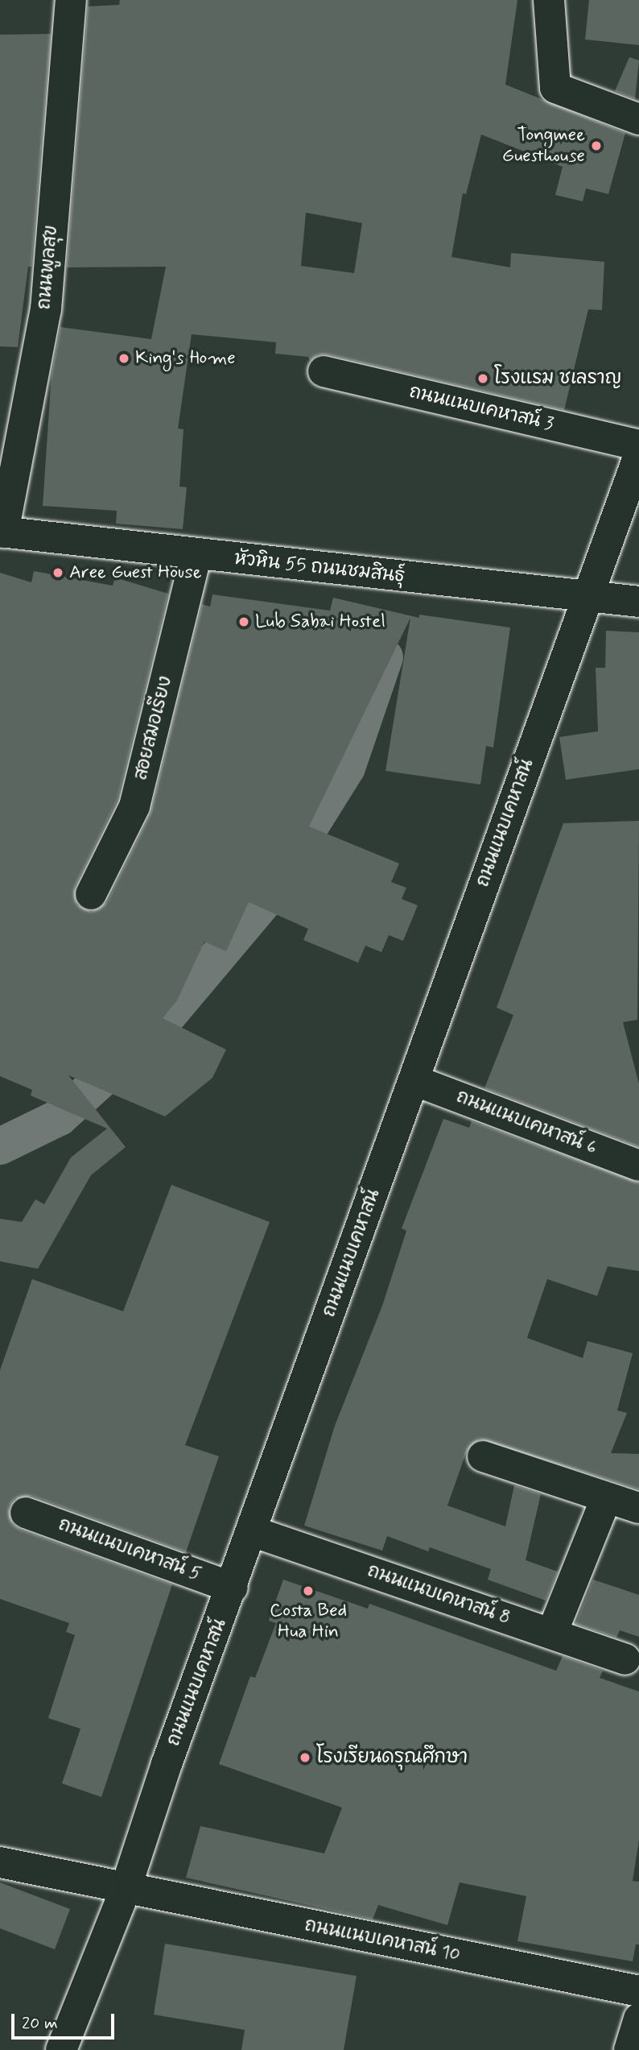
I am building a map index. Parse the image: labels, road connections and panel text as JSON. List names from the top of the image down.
{
  "streets": {
    "street": [
      "ถนนพูลสุข",
      "ถนนแนบเคหาสน์ 3",
      "หัวหิน 55 ถนนชมสินธุ์",
      "สอยสมอเรียง",
      "ถนนแนบเคหาสน์",
      "ถนนแนบเคหาสน์ 6",
      "ถนนแนบเคหาสน์ 5",
      "ถนนแนบเคหาสน์ 8",
      "ถนนแนบเคหาสน์ 10"
    ]
  },
  "crossings": [
    ["ถนนพูลสุข", "หัวหิน 55 ถนนชมสินธุ์"],
    ["หัวหิน 55 ถนนชมสินธุ์", "สอยสมอเรียง"],
    ["หัวหิน 55 ถนนชมสินธุ์", "ถนนแนบเคหาสน์"],
    ["ถนนแนบเคหาสน์", "ถนนแนบเคหาสน์ 6"],
    ["ถนนแนบเคหาสน์", "ถนนแนบเคหาสน์ 5"],
    ["ถนนแนบเคหาสน์", "ถนนแนบเคหาสน์ 8"],
    ["ถนนแนบเคหาสน์", "ถนนแนบเคหาสน์ 10"]
  ],
  "places": [
    "Tongmee Guesthouse",
    "King's Home",
    "โรงแรม ชเลราญ",
    "Aree Guest House",
    "Lub Sabai Hostel",
    "Costa Bed Hua Hin",
    "โรงเรียนดรุณศึกษา"
  ],
  "scale_bar": "20 m"
}
